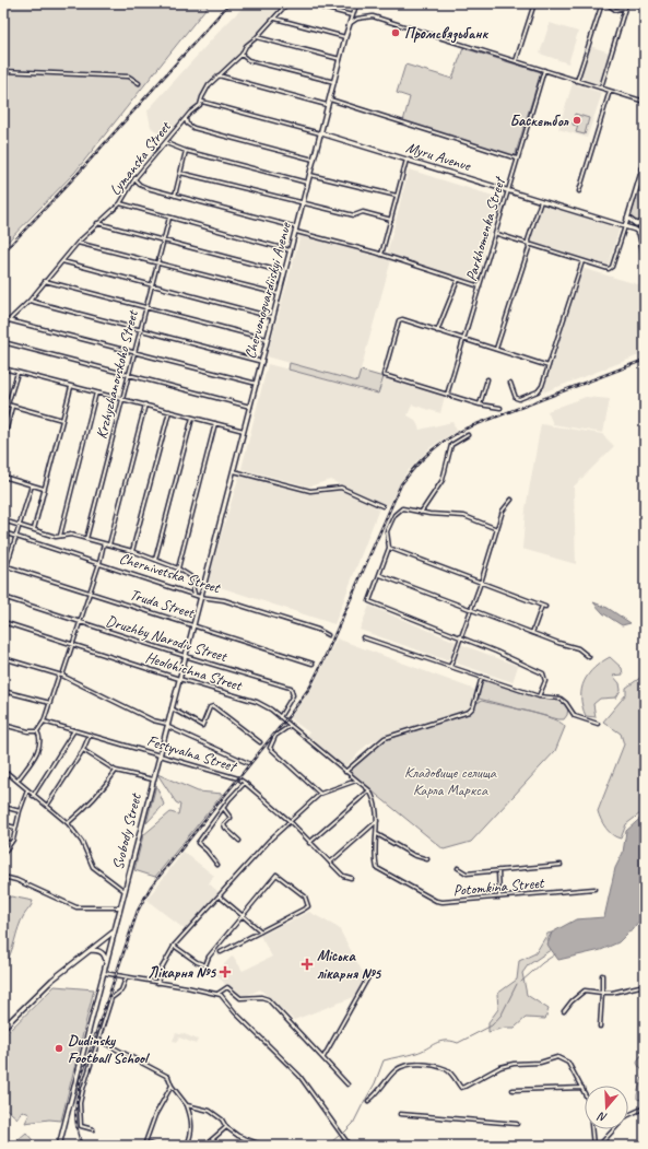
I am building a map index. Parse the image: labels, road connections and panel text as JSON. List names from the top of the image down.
{
  "streets": {
    "main road": ["Myru Avenue", "Chervonogvardiiskyi Avenue", "Svobody Street"],
    "street": [
      "Lymanska Street",
      "Parkhomenka Street",
      "Krzhyzhanovskoho Street",
      "Chernivetska Street",
      "Truda Street",
      "Druzhby Narodiv Street",
      "Heolohichna Street",
      "Festyvalna Street",
      "Potomkina Street"
    ]
  },
  "crossings": [
    ["Myru Avenue", "Lymanska Street"],
    ["Myru Avenue", "Parkhomenka Street"],
    ["Myru Avenue", "Chervonogvardiiskyi Avenue"],
    ["Chervonogvardiiskyi Avenue", "Chernivetska Street"],
    ["Chervonogvardiiskyi Avenue", "Svobody Street"],
    ["Chernivetska Street", "Svobody Street"],
    ["Truda Street", "Svobody Street"],
    ["Druzhby Narodiv Street", "Heolohichna Street"],
    ["Druzhby Narodiv Street", "Svobody Street"],
    ["Heolohichna Street", "Svobody Street"],
    ["Festyvalna Street", "Svobody Street"]
  ],
  "parks": ["Кладовище селища Карла Маркса"],
  "places": {
    "other": ["Промсвязьбанк", "Баскетбол", "Dudinsky Football School"],
    "health": ["Міська лікарня №5", "Лікарня №5"]
  },
  "north": "bottom"
}
